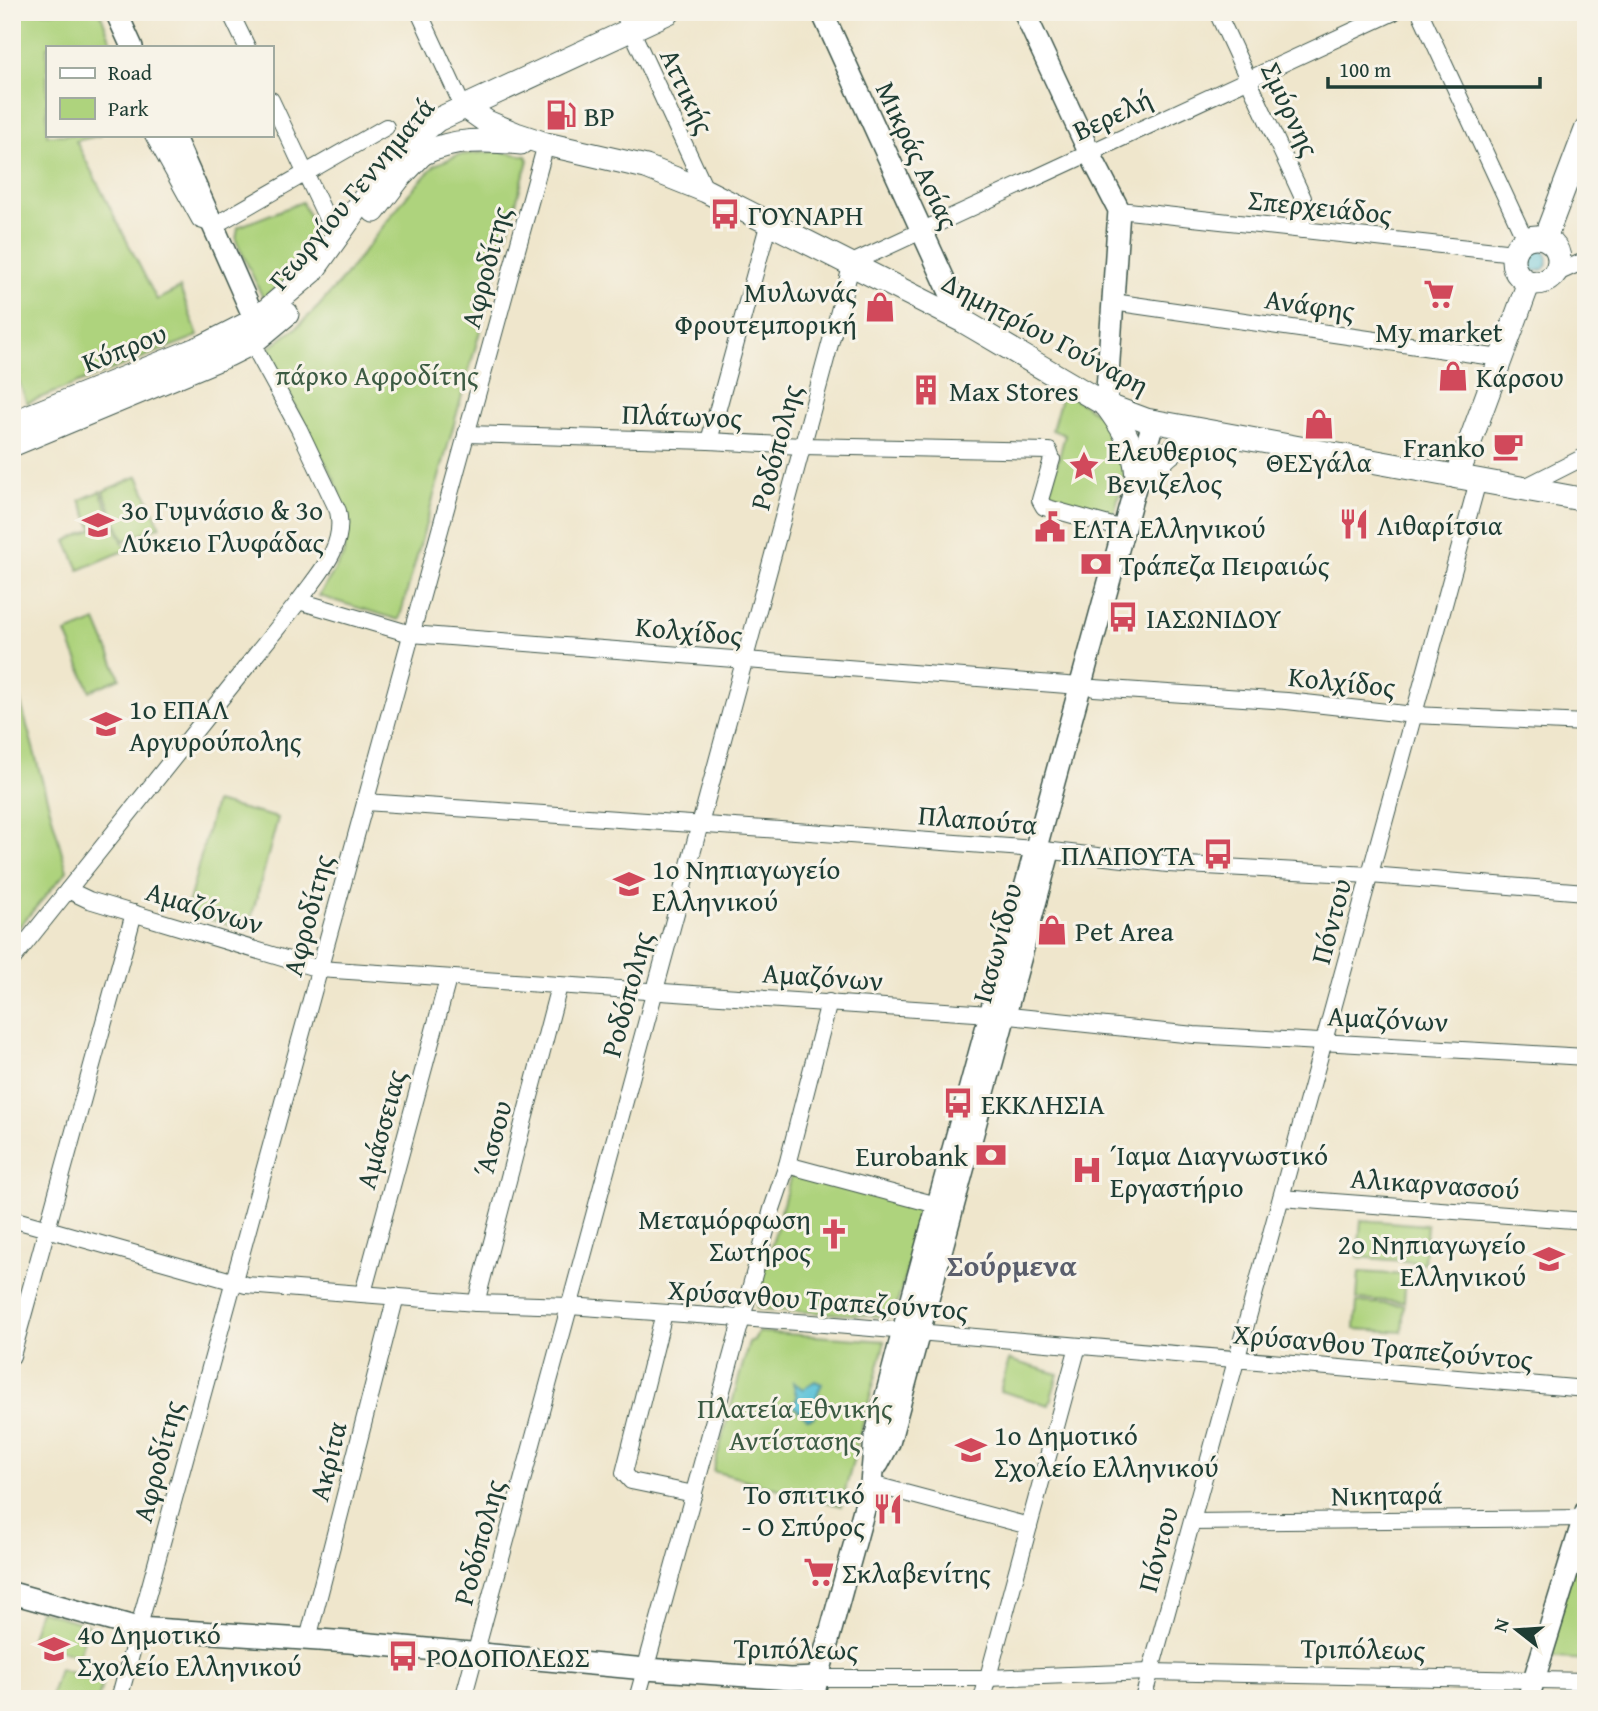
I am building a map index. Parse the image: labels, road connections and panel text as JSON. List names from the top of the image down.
{
  "streets": {
    "main road": ["Γεωργίου Γεννηματά", "Δημητρίου Γούναρη", "Κύπρου"],
    "street": [
      "Αττικής",
      "Σμύρνης",
      "Βερελή",
      "Μικράς Ασίας",
      "Σπερχειάδος",
      "Αφροδίτης",
      "Ανάφης",
      "Πλάτωνος",
      "Ροδόπολης",
      "Κολχίδος",
      "Πλαπούτα",
      "Αμαζόνων",
      "Πόντου",
      "Ιασωνίδου",
      "Αμάσσειας",
      "Άσσου",
      "Αλικαρνασσού",
      "Χρύσανθου Τραπεζούντος",
      "Ακρίτα",
      "Νικηταρά",
      "Τριπόλεως"
    ]
  },
  "crossings": [
    ["Αττικής", "Γεωργίου Γεννηματά"],
    ["Αττικής", "Δημητρίου Γούναρη"],
    ["Σμύρνης", "Βερελή"],
    ["Σμύρνης", "Σπερχειάδος"],
    ["Βερελή", "Μικράς Ασίας"],
    ["Βερελή", "Δημητρίου Γούναρη"],
    ["Βερελή", "Ροδόπολης"],
    ["Μικράς Ασίας", "Δημητρίου Γούναρη"],
    ["Γεωργίου Γεννηματά", "Κύπρου"],
    ["Αφροδίτης", "Δημητρίου Γούναρη"],
    ["Αφροδίτης", "Πλάτωνος"],
    ["Αφροδίτης", "Κολχίδος"],
    ["Αφροδίτης", "Πλαπούτα"],
    ["Αφροδίτης", "Αμαζόνων"],
    ["Αφροδίτης", "Χρύσανθου Τραπεζούντος"],
    ["Αφροδίτης", "Τριπόλεως"],
    ["Δημητρίου Γούναρη", "Ροδόπολης"],
    ["Δημητρίου Γούναρη", "Πόντου"],
    ["Δημητρίου Γούναρη", "Ιασωνίδου"],
    ["Πλάτωνος", "Ροδόπολης"],
    ["Πλάτωνος", "Ιασωνίδου"],
    ["Ροδόπολης", "Κολχίδος"],
    ["Ροδόπολης", "Πλαπούτα"],
    ["Ροδόπολης", "Αμαζόνων"],
    ["Ροδόπολης", "Χρύσανθου Τραπεζούντος"],
    ["Ροδόπολης", "Τριπόλεως"],
    ["Κολχίδος", "Πόντου"],
    ["Κολχίδος", "Ιασωνίδου"],
    ["Πλαπούτα", "Πόντου"],
    ["Πλαπούτα", "Ιασωνίδου"],
    ["Αμαζόνων", "Πόντου"],
    ["Αμαζόνων", "Ιασωνίδου"],
    ["Αμαζόνων", "Αμάσσειας"],
    ["Αμαζόνων", "Άσσου"],
    ["Πόντου", "Αλικαρνασσού"],
    ["Πόντου", "Χρύσανθου Τραπεζούντος"],
    ["Πόντου", "Νικηταρά"],
    ["Πόντου", "Τριπόλεως"],
    ["Ιασωνίδου", "Χρύσανθου Τραπεζούντος"],
    ["Ιασωνίδου", "Τριπόλεως"],
    ["Αμάσσειας", "Χρύσανθου Τραπεζούντος"],
    ["Άσσου", "Χρύσανθου Τραπεζούντος"],
    ["Χρύσανθου Τραπεζούντος", "Ακρίτα"],
    ["Ακρίτα", "Τριπόλεως"]
  ],
  "districts": ["Σούρμενα"],
  "parks": ["πάρκο Αφροδίτης", "Πλατεία Εθνικής Αντίστασης"],
  "places": {
    "fuel station": ["BP"],
    "bus stop": [
      "ΓΟΥΝΑΡΗ",
      "ΙΑΣΩΝΙΔΟΥ",
      "ΠΛΑΠΟΥΤΑ",
      "ΕΚΚΛΗΣΙΑ",
      "ΡΟΔΟΠΟΛΕΩΣ"
    ],
    "supermarket": ["My market", "Σκλαβενίτης"],
    "shop": [
      "Μυλωνάς Φρουτεμπορική",
      "Κάρσου",
      "ΘΕΣγάλα",
      "Pet Area"
    ],
    "building": ["Max Stores"],
    "cafe": ["Franko"],
    "place": ["Ελευθεριος Βενιζελος"],
    "restaurant": ["Λιθαρίτσια", "Το σπιτικό - Ο Σπύρος"],
    "school or university": [
      "3ο Γυμνάσιο & 3ο Λύκειο Γλυφάδας",
      "1o ΕΠΑΛ Αργυρούπολης",
      "1ο Νηπιαγωγείο Ελληνικού",
      "2ο Νηπιαγωγείο Ελληνικού",
      "1ο Δημοτικό Σχολείο Ελληνικού",
      "4ο Δημοτικό Σχολείο Ελληνικού"
    ],
    "public building": ["ΕΛΤΑ Ελληνικού"],
    "bank": ["Τράπεζα Πειραιώς", "Eurobank"],
    "hospital": ["Ίαμα Διαγνωστικό Εργαστήριο"],
    "church": ["Μεταμόρφωση Σωτήρος"]
  },
  "legend": ["Road", "Park"],
  "scale_bar": "100 m",
  "north": "left"
}
